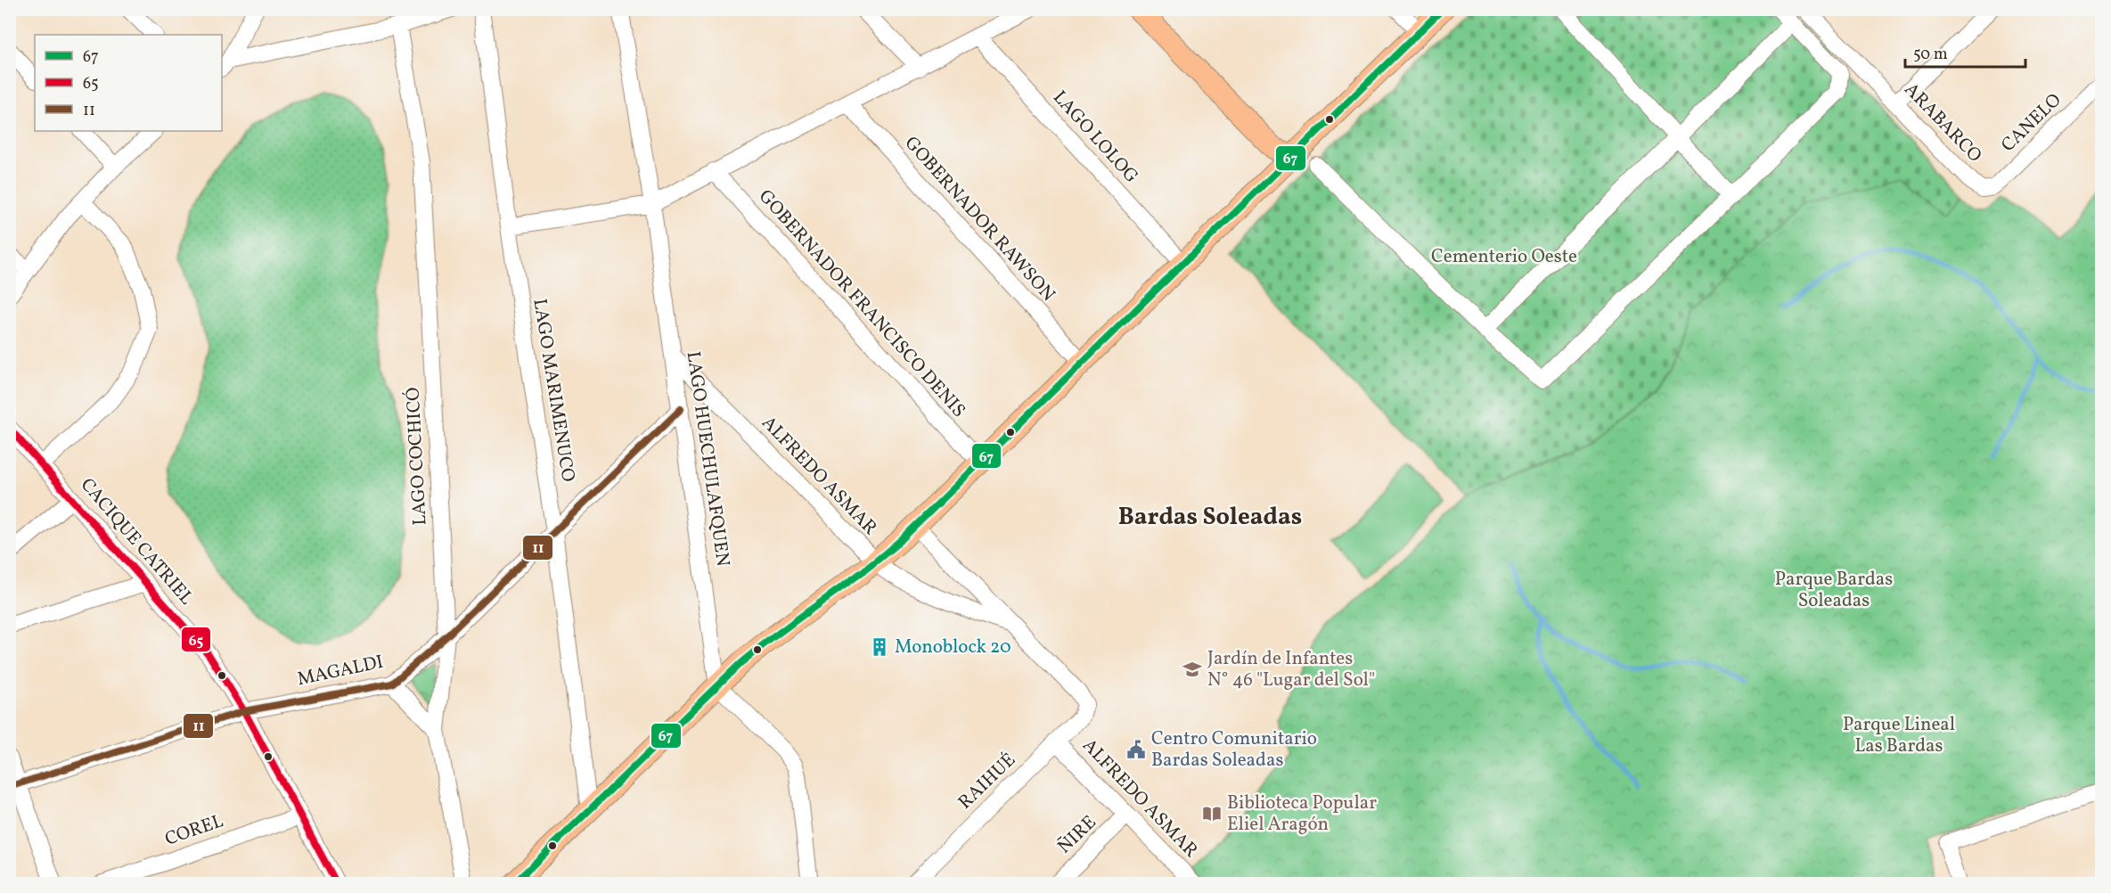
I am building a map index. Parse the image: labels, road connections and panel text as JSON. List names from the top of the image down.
{
  "streets": {
    "street": [
      "ARABARCO",
      "CANELO",
      "LAGO LOLOG",
      "GOBERNADOR RAWSON",
      "GOBERNADOR FRANCISCO DENIS",
      "LAGO MARIMENUCO",
      "LAGO COCHICÓ",
      "LAGO HUECHULAFQUEN",
      "ALFREDO ASMAR",
      "CACIQUE CATRIEL",
      "MAGALDI",
      "RAIHUÉ",
      "COREL",
      "ÑIRE"
    ]
  },
  "crossings": [
    ["ARABARCO", "CANELO"],
    ["LAGO MARIMENUCO", "MAGALDI"],
    ["LAGO COCHICÓ", "MAGALDI"],
    ["LAGO HUECHULAFQUEN", "ALFREDO ASMAR"],
    ["LAGO HUECHULAFQUEN", "MAGALDI"],
    ["ALFREDO ASMAR", "RAIHUÉ"],
    ["ALFREDO ASMAR", "ÑIRE"],
    ["CACIQUE CATRIEL", "MAGALDI"],
    ["CACIQUE CATRIEL", "COREL"]
  ],
  "districts": ["Bardas Soleadas"],
  "parks": ["Cementerio Oeste", "Parque Bardas Soleadas", "Parque Lineal Las Bardas"],
  "places": {
    "building": ["Monoblock 20"],
    "school or university": ["Jardín de Infantes N° 46 \"Lugar del Sol\""],
    "public building": ["Centro Comunitario Bardas Soleadas"],
    "library": ["Biblioteca Popular Eliel Aragón"]
  },
  "lines": ["transit line 67", "transit line 11", "transit line 65"],
  "legend": ["67", "65", "11"],
  "scale_bar": "50 m"
}
